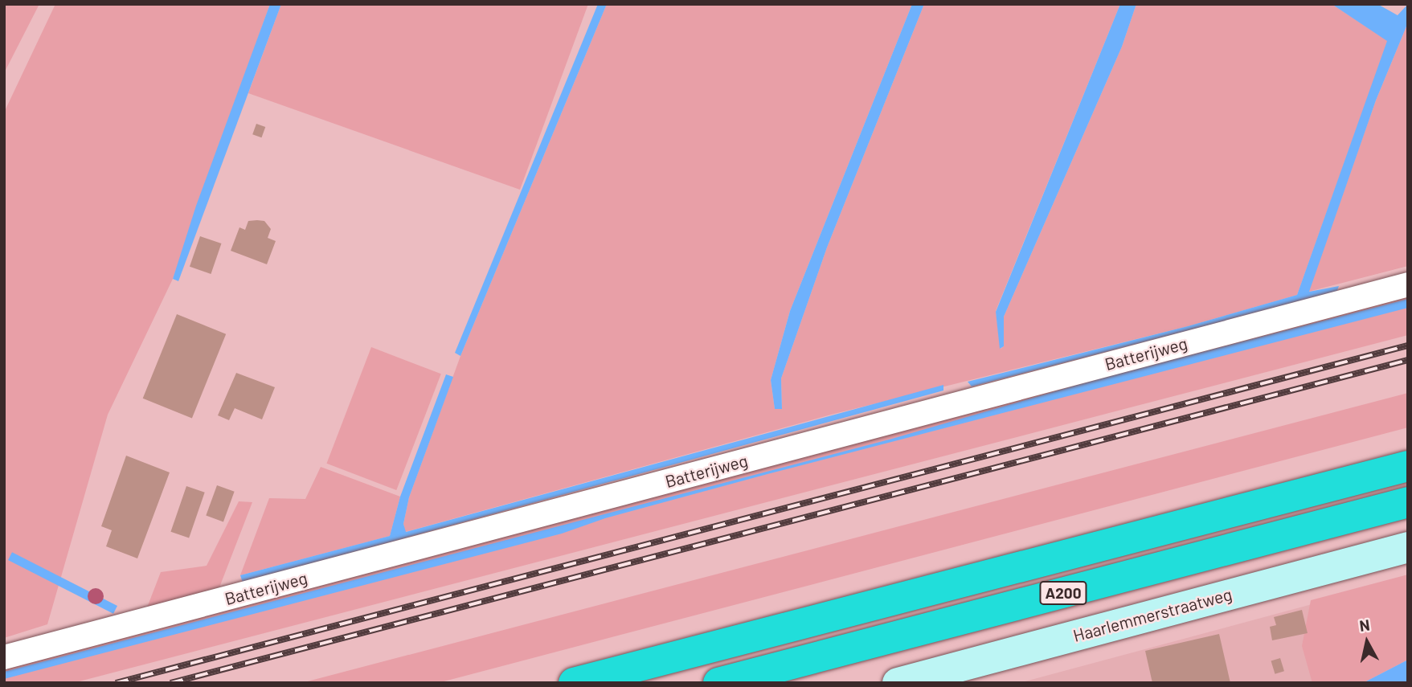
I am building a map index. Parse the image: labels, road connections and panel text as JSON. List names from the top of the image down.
{
  "streets": {
    "highway": ["A200"],
    "main road": ["Haarlemmerstraatweg"],
    "street": ["Batterijweg"]
  },
  "north": "top"
}
